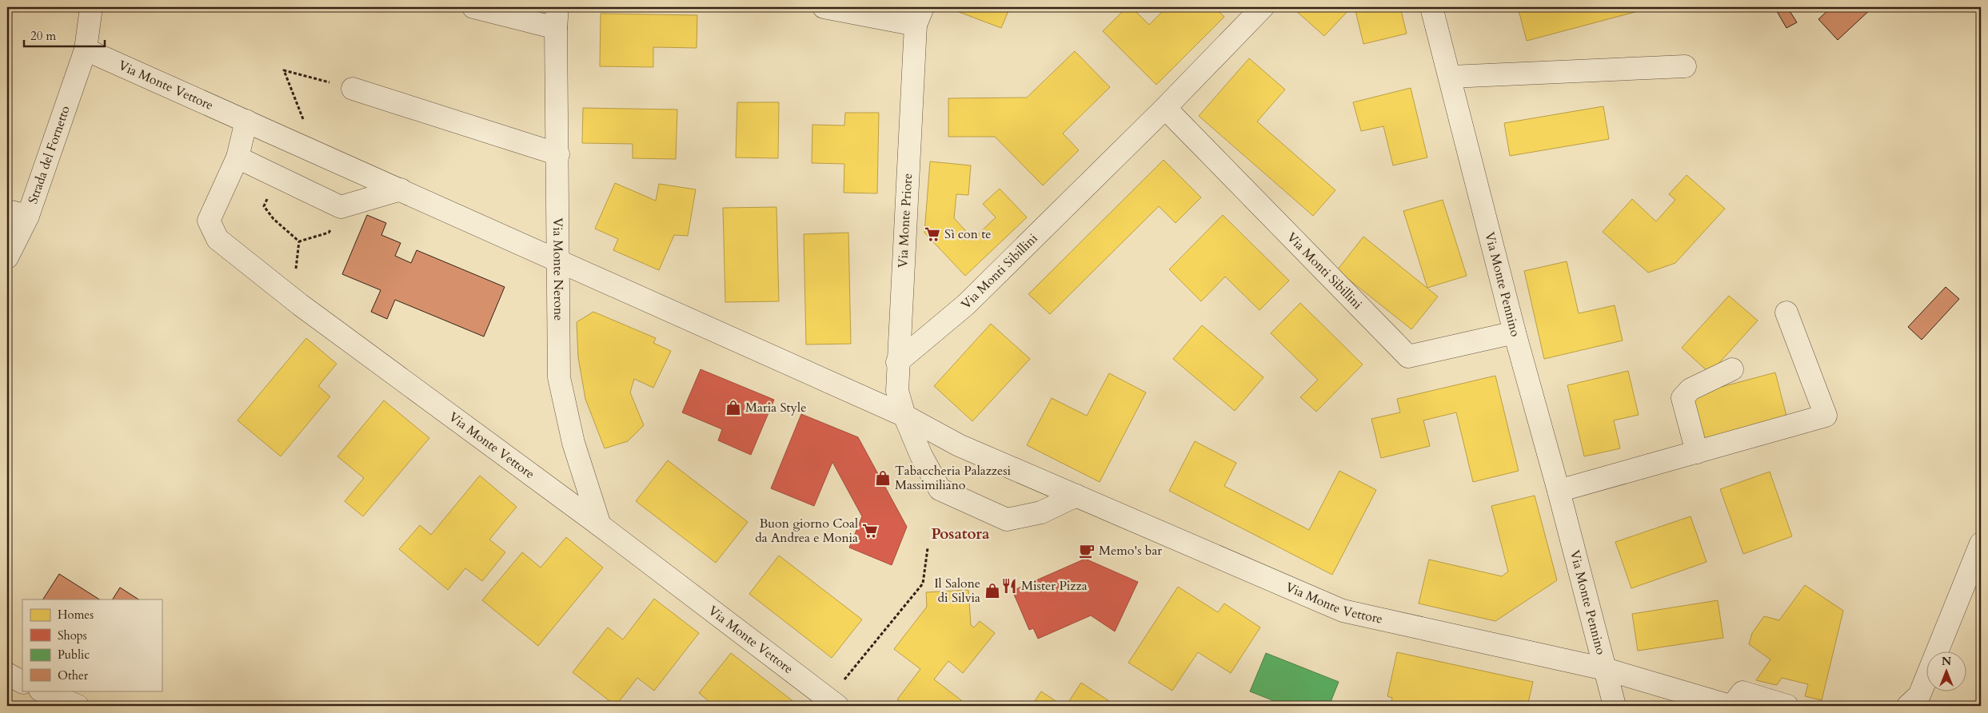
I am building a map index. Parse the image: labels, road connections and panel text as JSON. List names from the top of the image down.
{
  "streets": {
    "street": [
      "Via Monte Vettore",
      "Strada del Fornetto",
      "Via Monte Priore",
      "Via Monte Nerone",
      "Via Monti Sibillini",
      "Via Monte Pennino"
    ]
  },
  "crossings": [
    ["Via Monte Vettore", "Strada del Fornetto"],
    ["Via Monte Vettore", "Via Monte Priore"],
    ["Via Monte Vettore", "Via Monte Nerone"],
    ["Via Monte Vettore", "Via Monte Pennino"],
    ["Via Monte Priore", "Via Monti Sibillini"],
    ["Via Monti Sibillini", "Via Monte Pennino"]
  ],
  "districts": ["Posatora"],
  "places": {
    "supermarket": ["Sì con te", "Buon giorno Coal da Andrea e Monia"],
    "shop": ["Maria Style", "Tabaccheria Palazzesi Massimiliano", "Il Salone di Silvia"],
    "cafe": ["Memo's bar"],
    "restaurant": ["Mister Pizza"]
  },
  "legend": [
    "Homes",
    "Shops",
    "Public",
    "Other"
  ],
  "scale_bar": "20 m",
  "north": "top"
}
